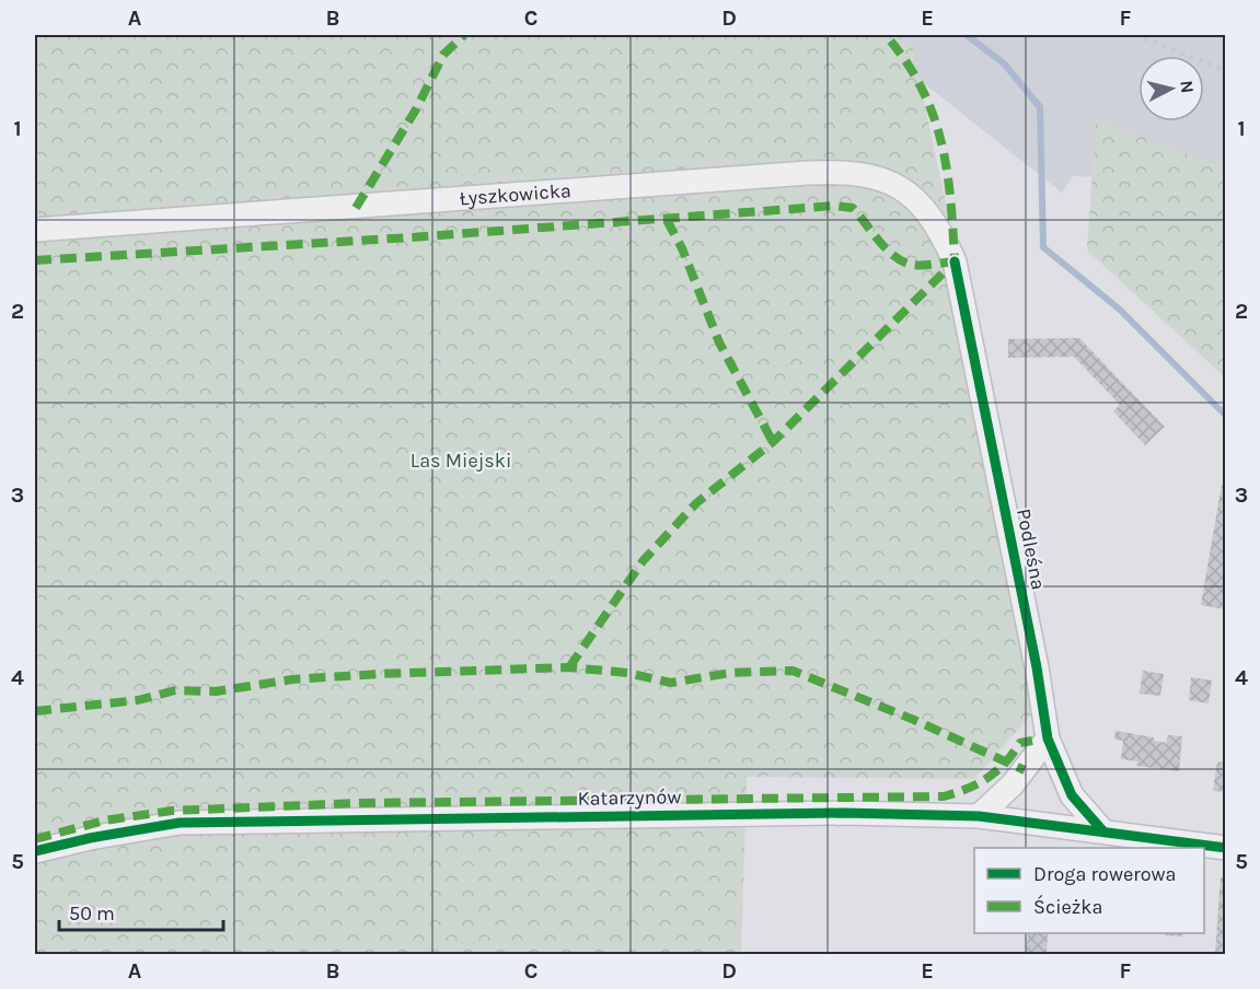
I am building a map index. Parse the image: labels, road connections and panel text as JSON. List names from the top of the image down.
{
  "streets": {
    "street": ["Łyszkowicka", "Podleśna", "Katarzynów"]
  },
  "crossings": [
    ["Łyszkowicka", "Podleśna"],
    ["Podleśna", "Katarzynów"]
  ],
  "parks": ["Las Miejski"],
  "legend": ["Droga rowerowa", "Ścieżka"],
  "scale_bar": "50 m",
  "north": "right",
  "grid": {
    "columns": [
      "A",
      "B",
      "C",
      "D",
      "E",
      "F"
    ],
    "rows": [
      "1",
      "2",
      "3",
      "4",
      "5"
    ]
  }
}
